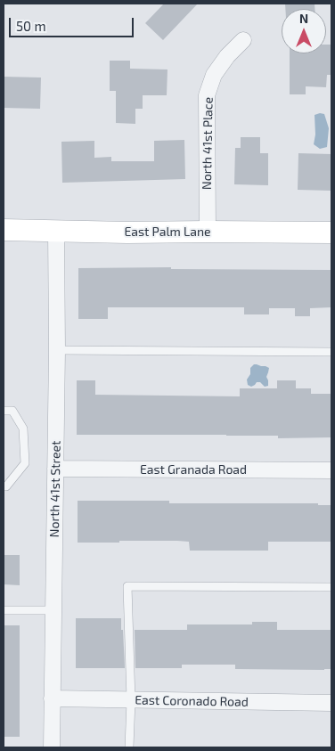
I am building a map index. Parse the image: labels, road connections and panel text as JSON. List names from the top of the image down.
{
  "streets": {
    "street": [
      "North 41st Place",
      "East Palm Lane",
      "East Granada Road",
      "North 41st Street",
      "East Coronado Road"
    ]
  },
  "crossings": [
    ["North 41st Place", "East Palm Lane"],
    ["East Palm Lane", "North 41st Street"],
    ["East Granada Road", "North 41st Street"],
    ["North 41st Street", "East Coronado Road"]
  ],
  "scale_bar": "50 m",
  "north": "top"
}
